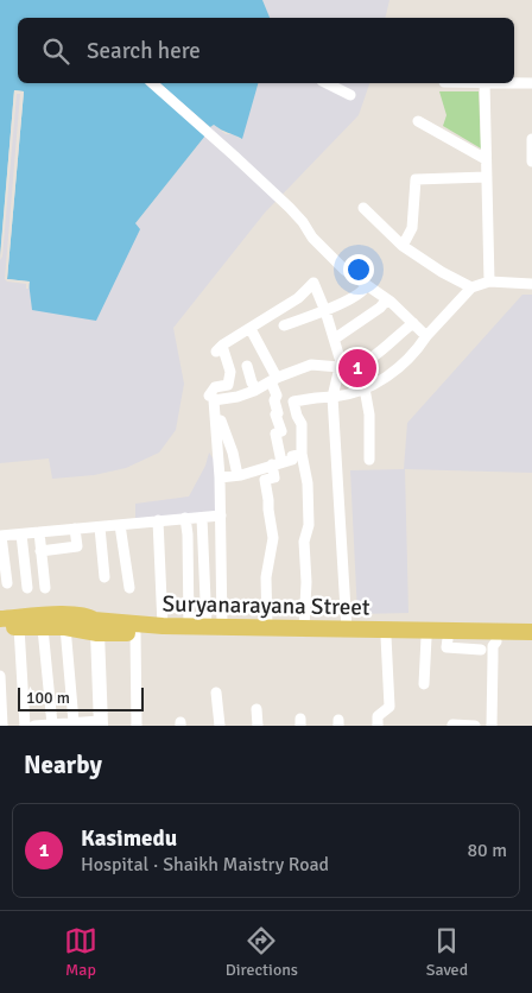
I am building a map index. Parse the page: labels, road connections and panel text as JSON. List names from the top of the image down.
{
  "streets": {
    "main road": ["Suryanarayana Street"]
  },
  "scale_bar": "100 m",
  "page": {
    "search": "Search here",
    "pins": "1",
    "scale": "100 m",
    "heading": "Nearby",
    "list": [
      {
        "mark": "1",
        "name": "Kasimedu",
        "note": "Hospital · Shaikh Maistry Road",
        "value": "80 m"
      }
    ],
    "nav": ["Map", "Directions", "Saved"]
  }
}
